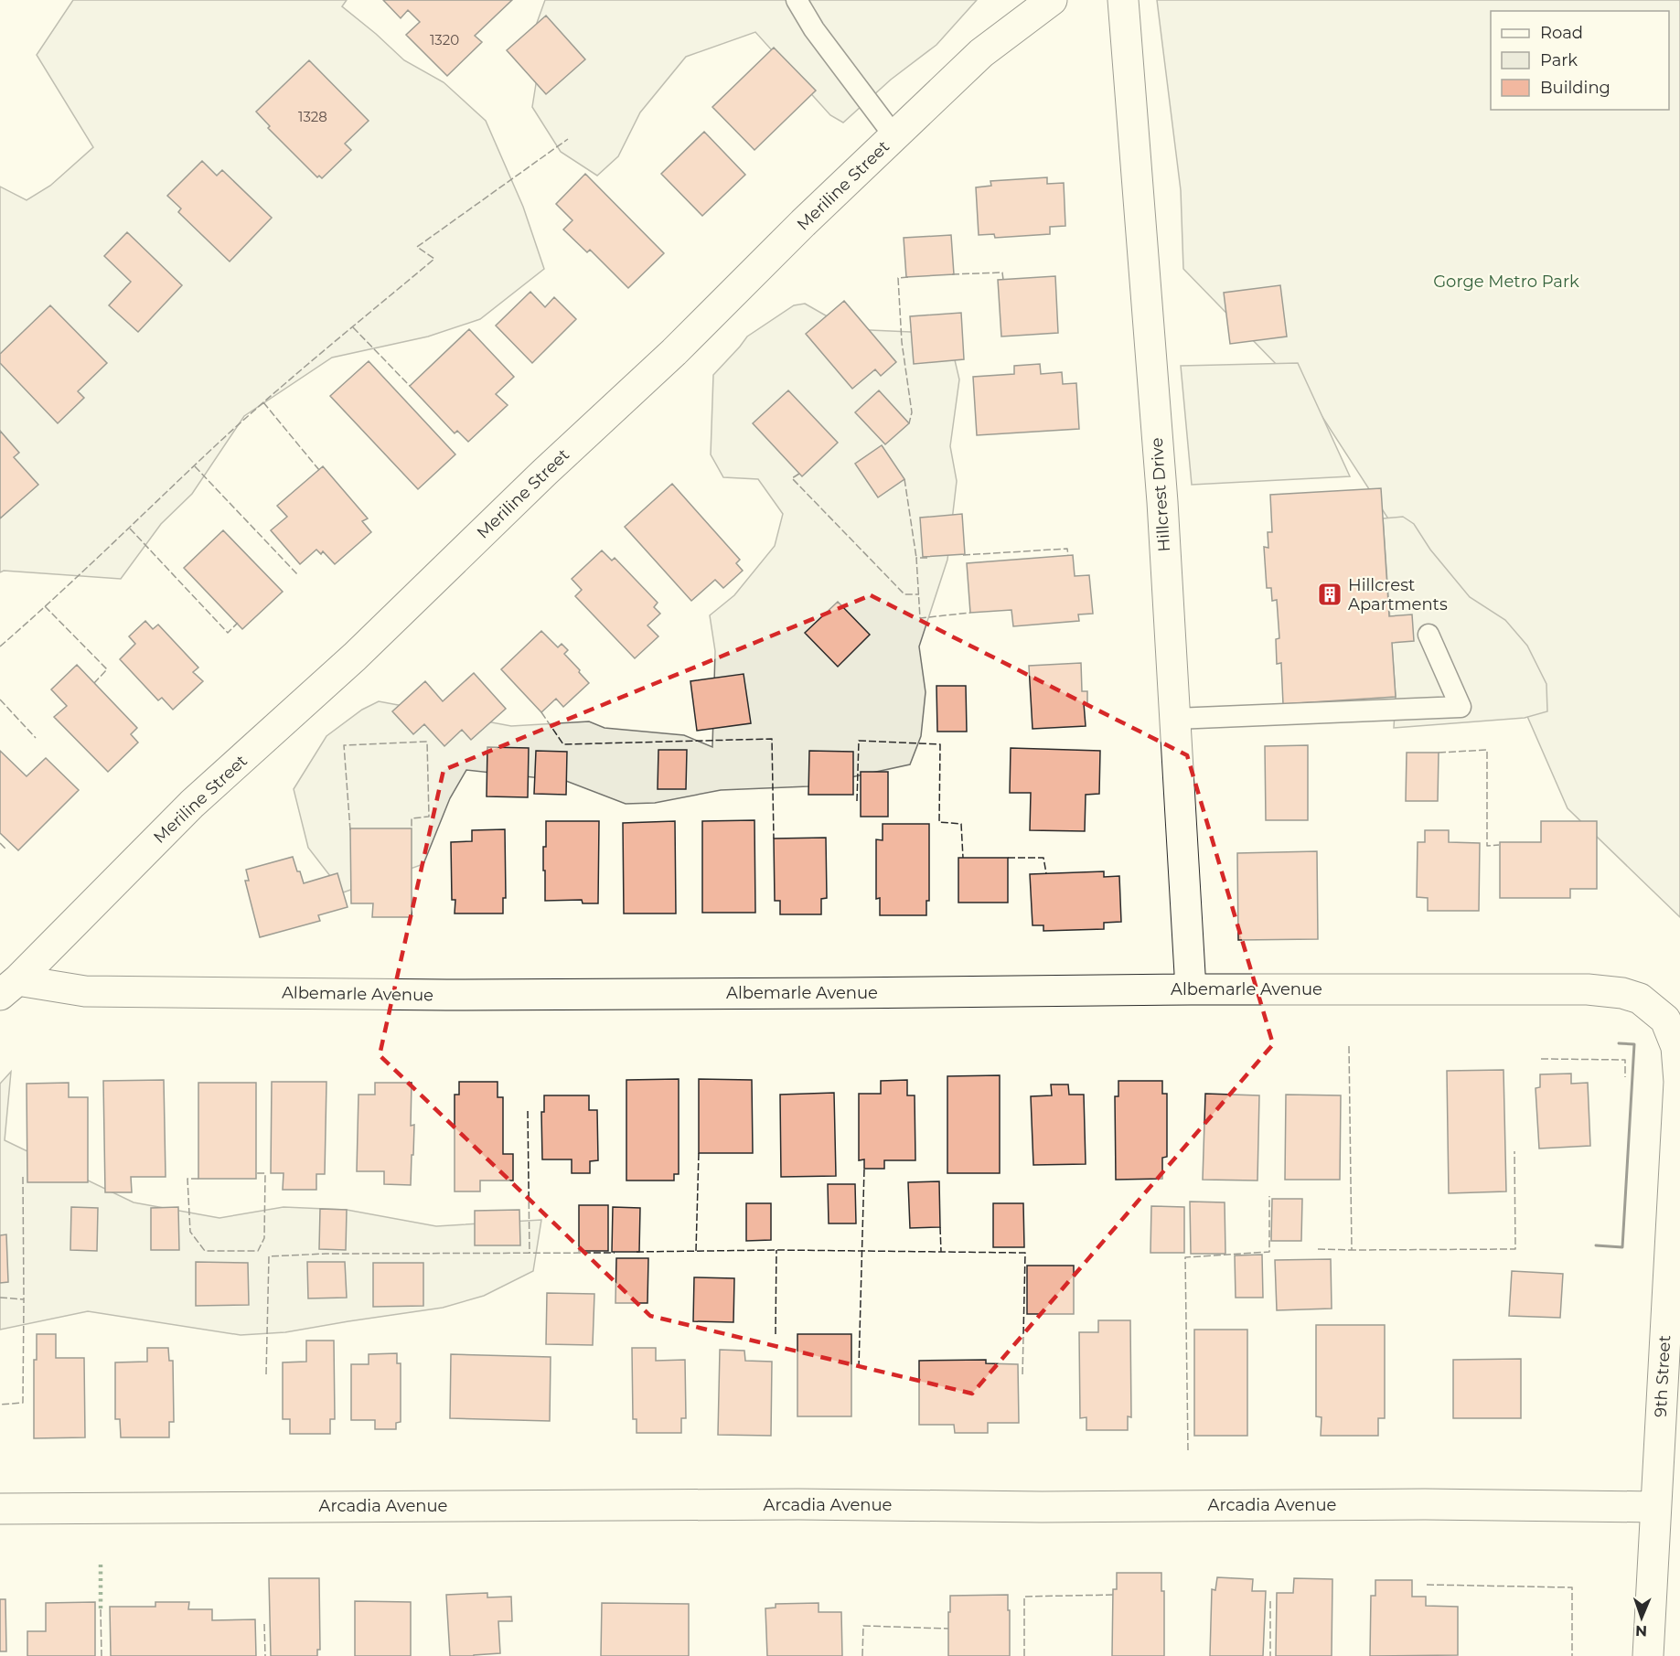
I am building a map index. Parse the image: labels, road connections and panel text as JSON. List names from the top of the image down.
{
  "streets": {
    "street": [
      "Meriline Street",
      "Hillcrest Drive",
      "Albemarle Avenue",
      "9th Street",
      "Arcadia Avenue"
    ]
  },
  "crossings": [
    ["Meriline Street", "Albemarle Avenue"],
    ["Hillcrest Drive", "Albemarle Avenue"],
    ["Albemarle Avenue", "9th Street"],
    ["9th Street", "Arcadia Avenue"]
  ],
  "parks": ["Gorge Metro Park"],
  "places": {
    "building": ["Hillcrest Apartments"]
  },
  "house_numbers": ["1320", "1328"],
  "legend": ["Road", "Park", "Building"],
  "north": "bottom"
}
